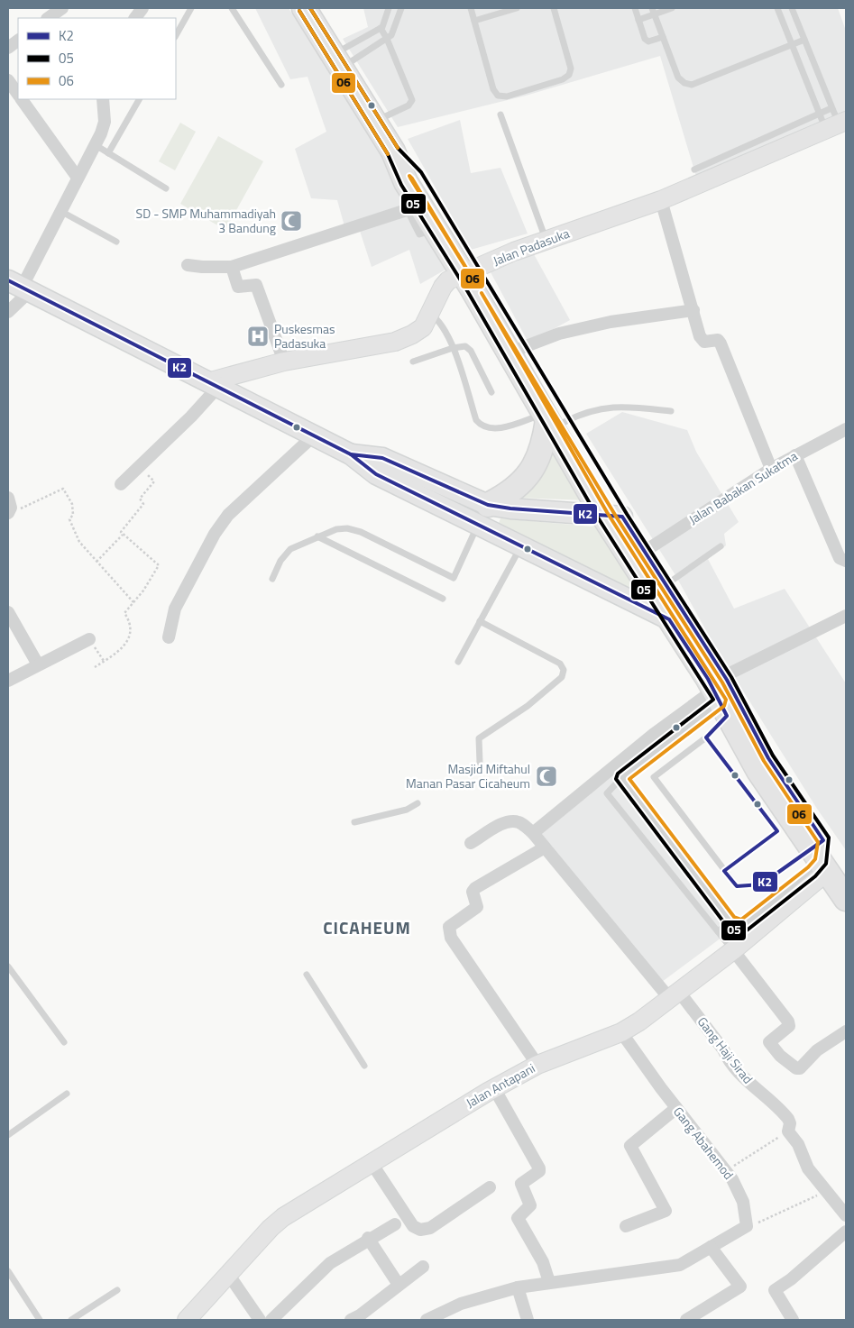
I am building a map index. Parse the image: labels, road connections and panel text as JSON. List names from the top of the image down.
{
  "streets": {
    "street": [
      "Jalan Padasuka",
      "Jalan Babakan Sukatma",
      "Gang Haji Sirad",
      "Jalan Antapani",
      "Gang Abahemod"
    ]
  },
  "crossings": [
    ["Gang Haji Sirad", "Jalan Antapani"],
    ["Jalan Antapani", "Gang Abahemod"]
  ],
  "districts": ["CICAHEUM"],
  "places": {
    "mosque": ["SD - SMP Muhammadiyah 3 Bandung", "Masjid Miftahul Manan Pasar Cicaheum"],
    "hospital": ["Puskesmas Padasuka"]
  },
  "lines": ["transit line 05", "transit line 06", "transit line K2"],
  "legend": ["K2", "05", "06"]
}
